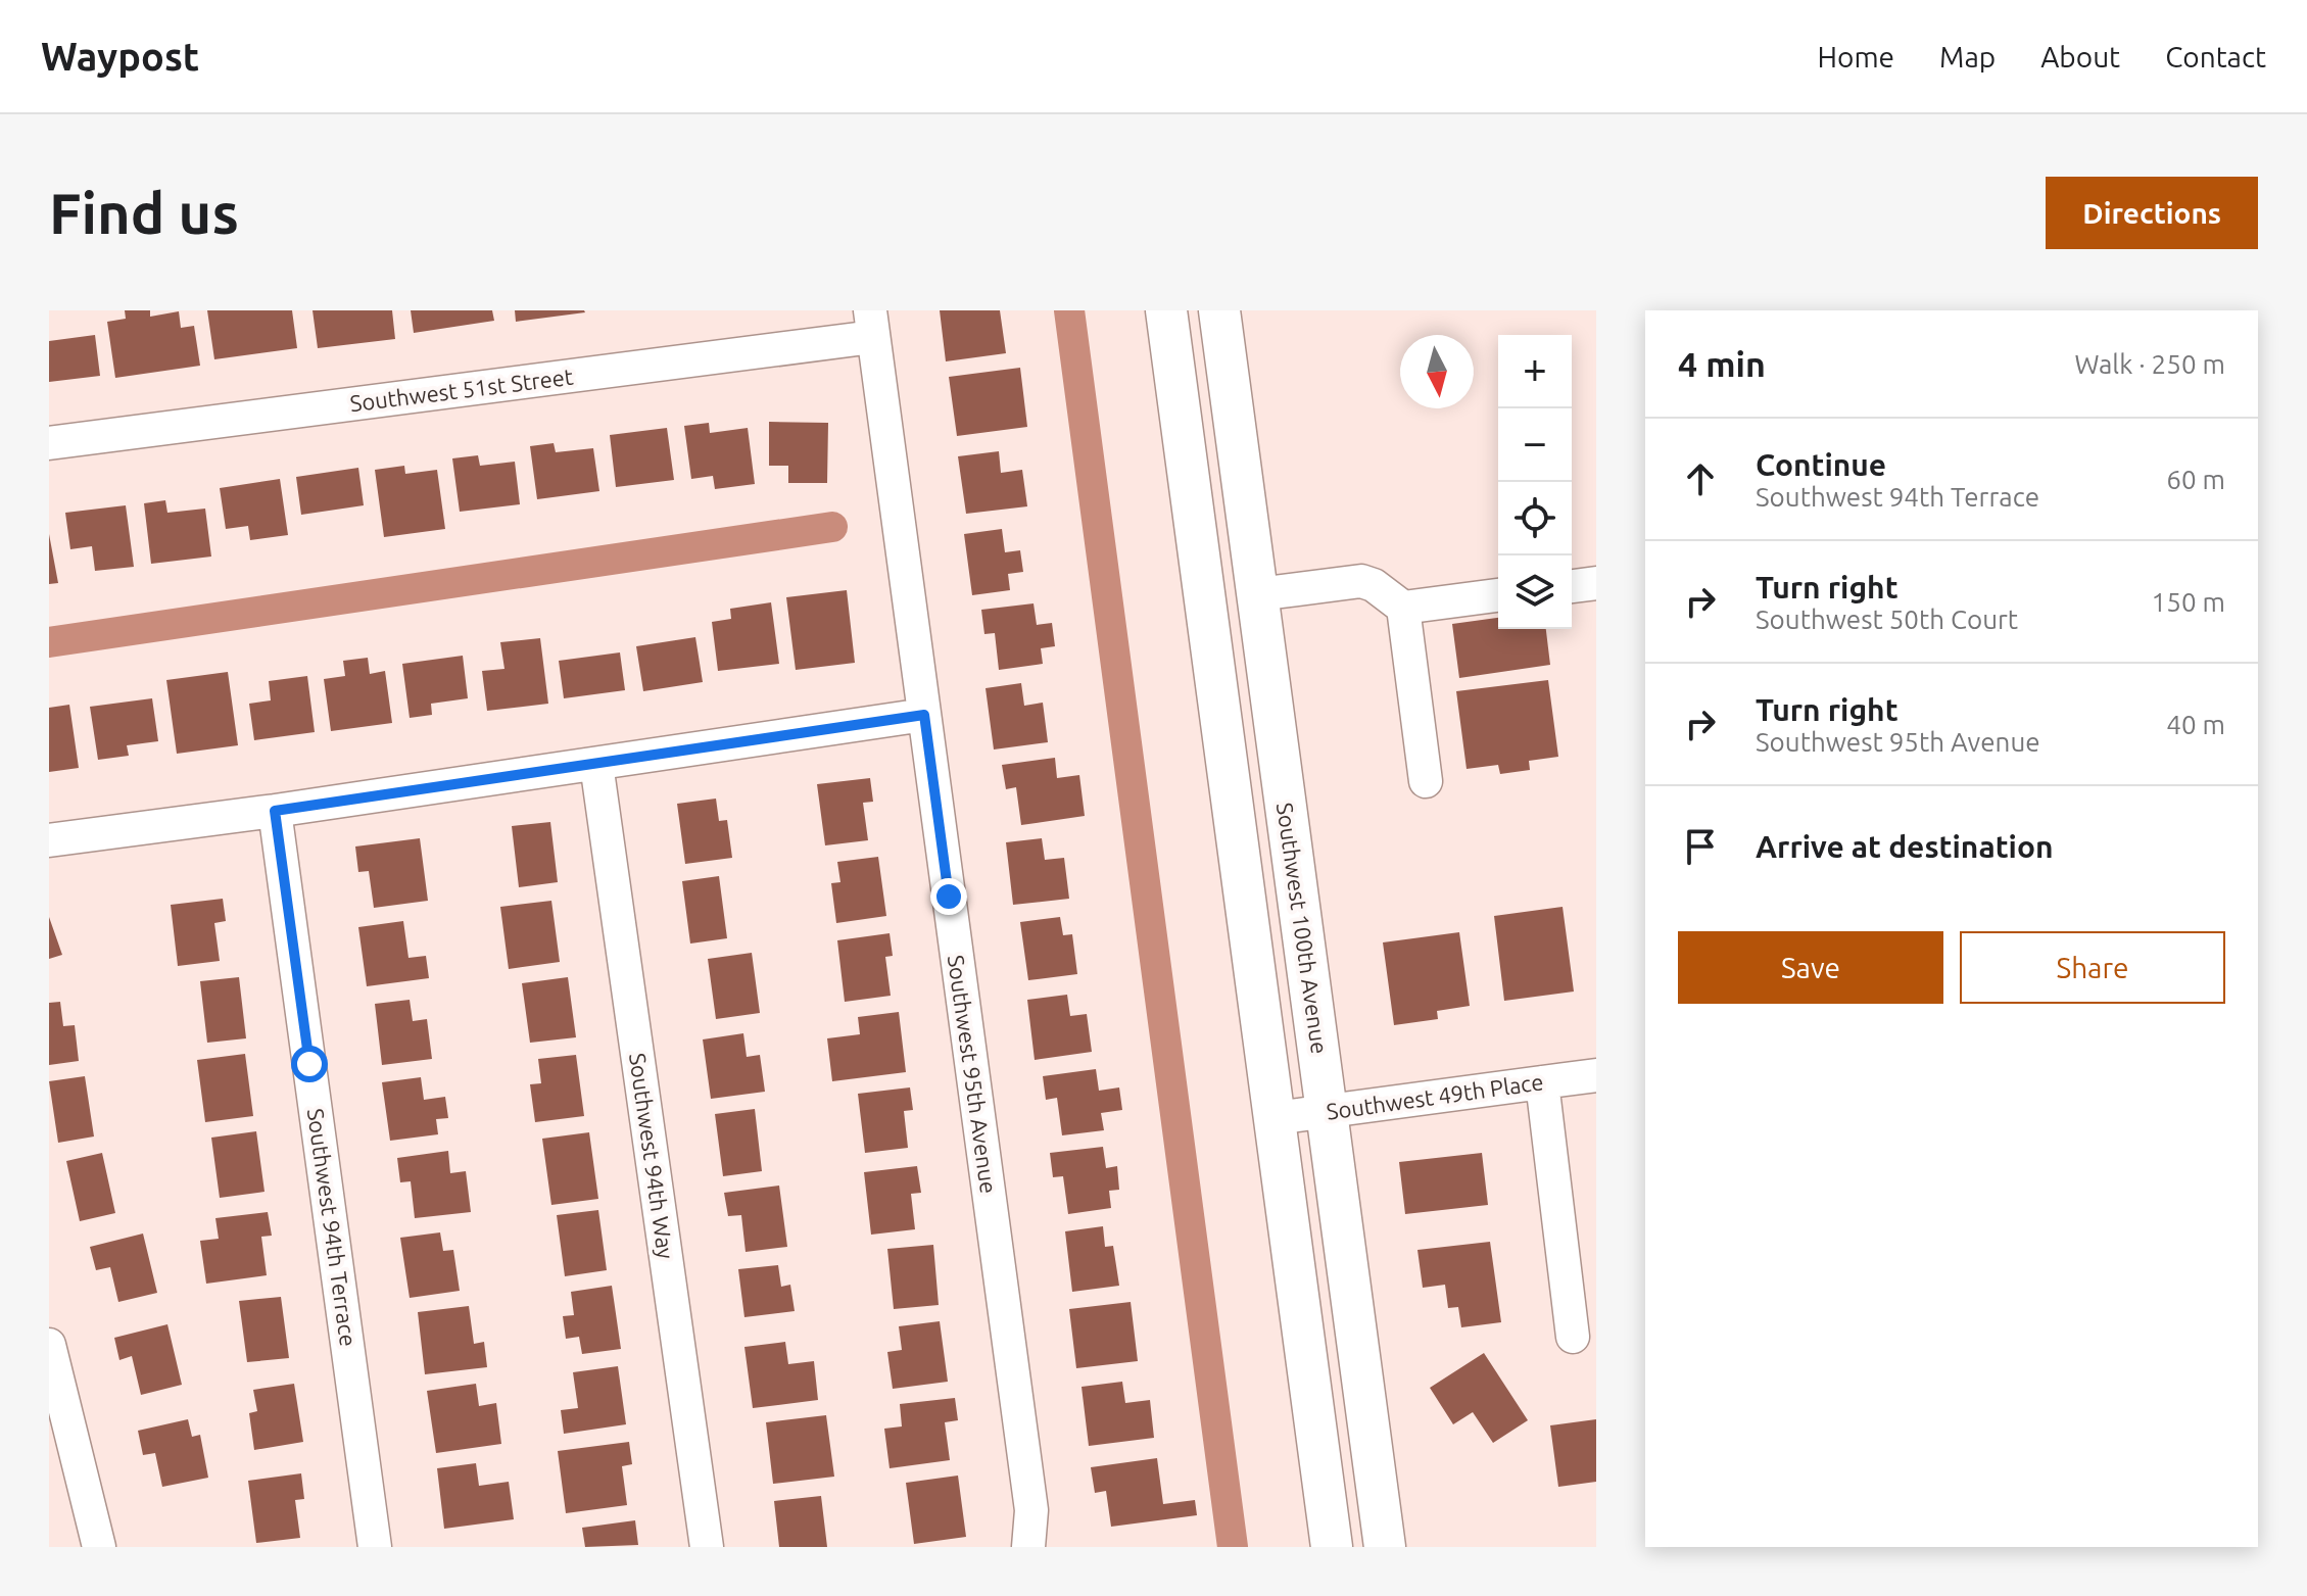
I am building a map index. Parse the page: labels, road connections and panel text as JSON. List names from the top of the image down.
{
  "streets": {
    "main road": ["Southwest 100th Avenue"],
    "street": [
      "Southwest 51st Street",
      "Southwest 95th Avenue",
      "Southwest 49th Place",
      "Southwest 94th Way",
      "Southwest 94th Terrace"
    ]
  },
  "crossings": [
    ["Southwest 51st Street", "Southwest 95th Avenue"],
    ["Southwest 100th Avenue", "Southwest 49th Place"]
  ],
  "north": "bottom",
  "page": {
    "header": "Waypost",
    "nav": [
      "Home",
      "Map",
      "About",
      "Contact"
    ],
    "buttons": [
      "Directions",
      ["Save", "Share"]
    ],
    "title": "Find us",
    "heading": ["4 min", "Walk · 250 m"],
    "map_buttons": ["+", "−"],
    "list": [
      ["Continue", "Southwest 94th Terrace", "60 m"],
      ["Turn right", "Southwest 50th Court", "150 m"],
      ["Turn right", "Southwest 95th Avenue", "40 m"],
      "Arrive at destination"
    ]
  }
}
